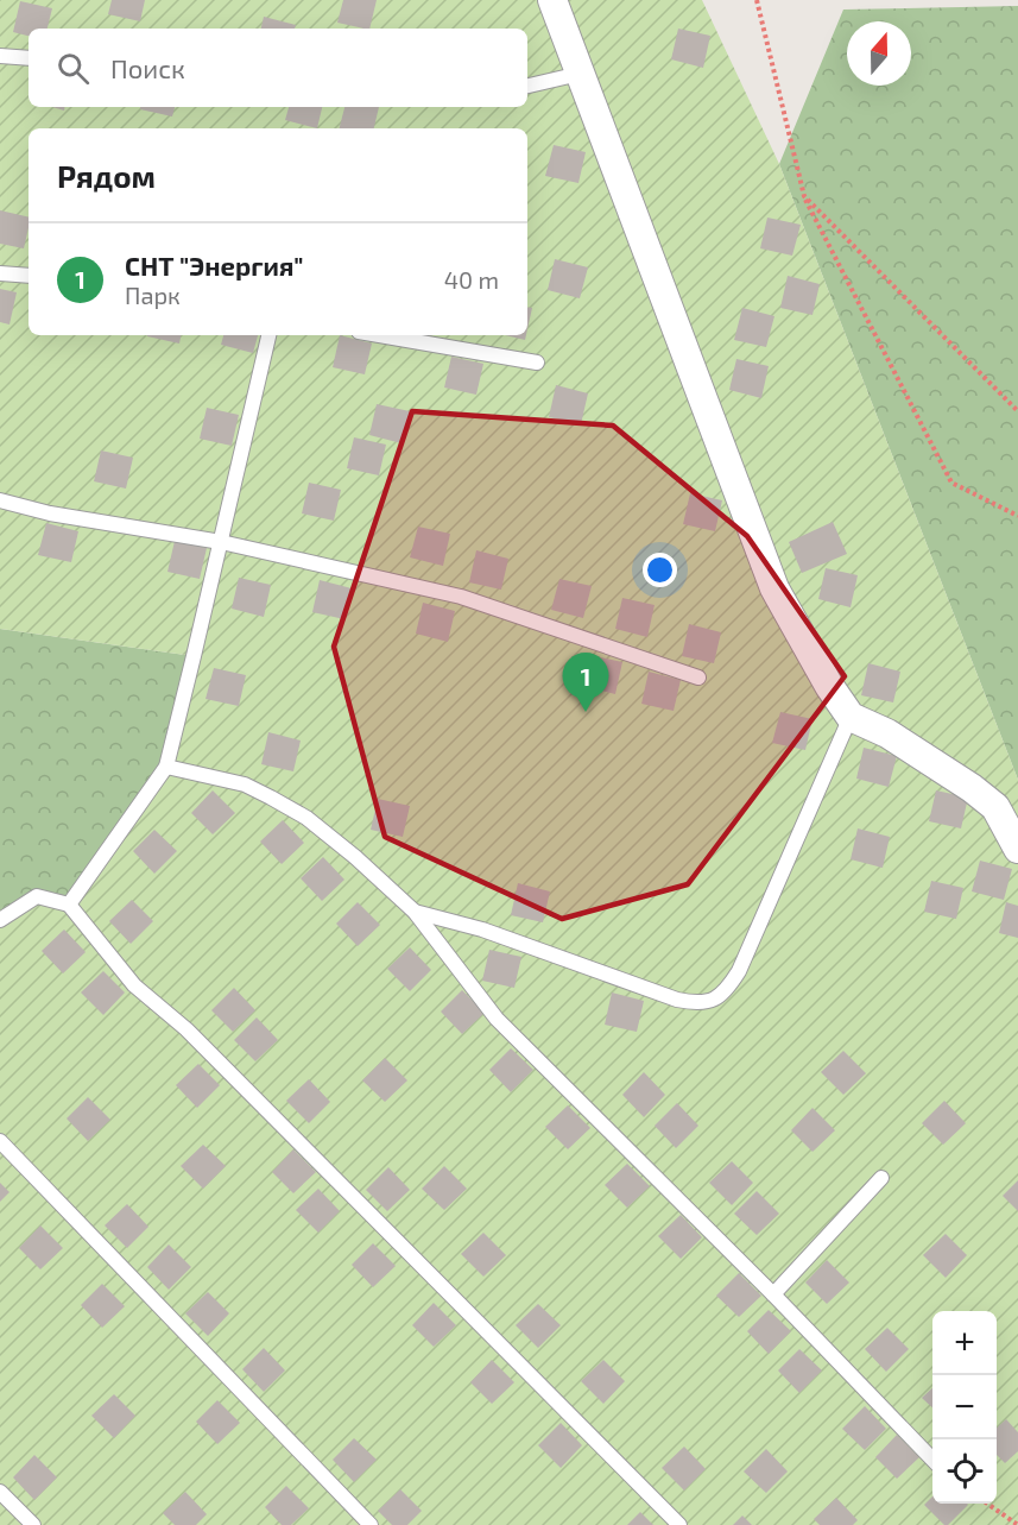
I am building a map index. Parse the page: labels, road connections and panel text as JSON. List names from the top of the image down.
{
  "north": "top",
  "page": {
    "search": "Поиск",
    "heading": "Рядом",
    "list": [
      {
        "mark": "1",
        "name": "СНТ \"Энергия\"",
        "note": "Парк",
        "value": "40 m"
      }
    ],
    "pins": "1",
    "map_buttons": ["+", "−"]
  }
}
